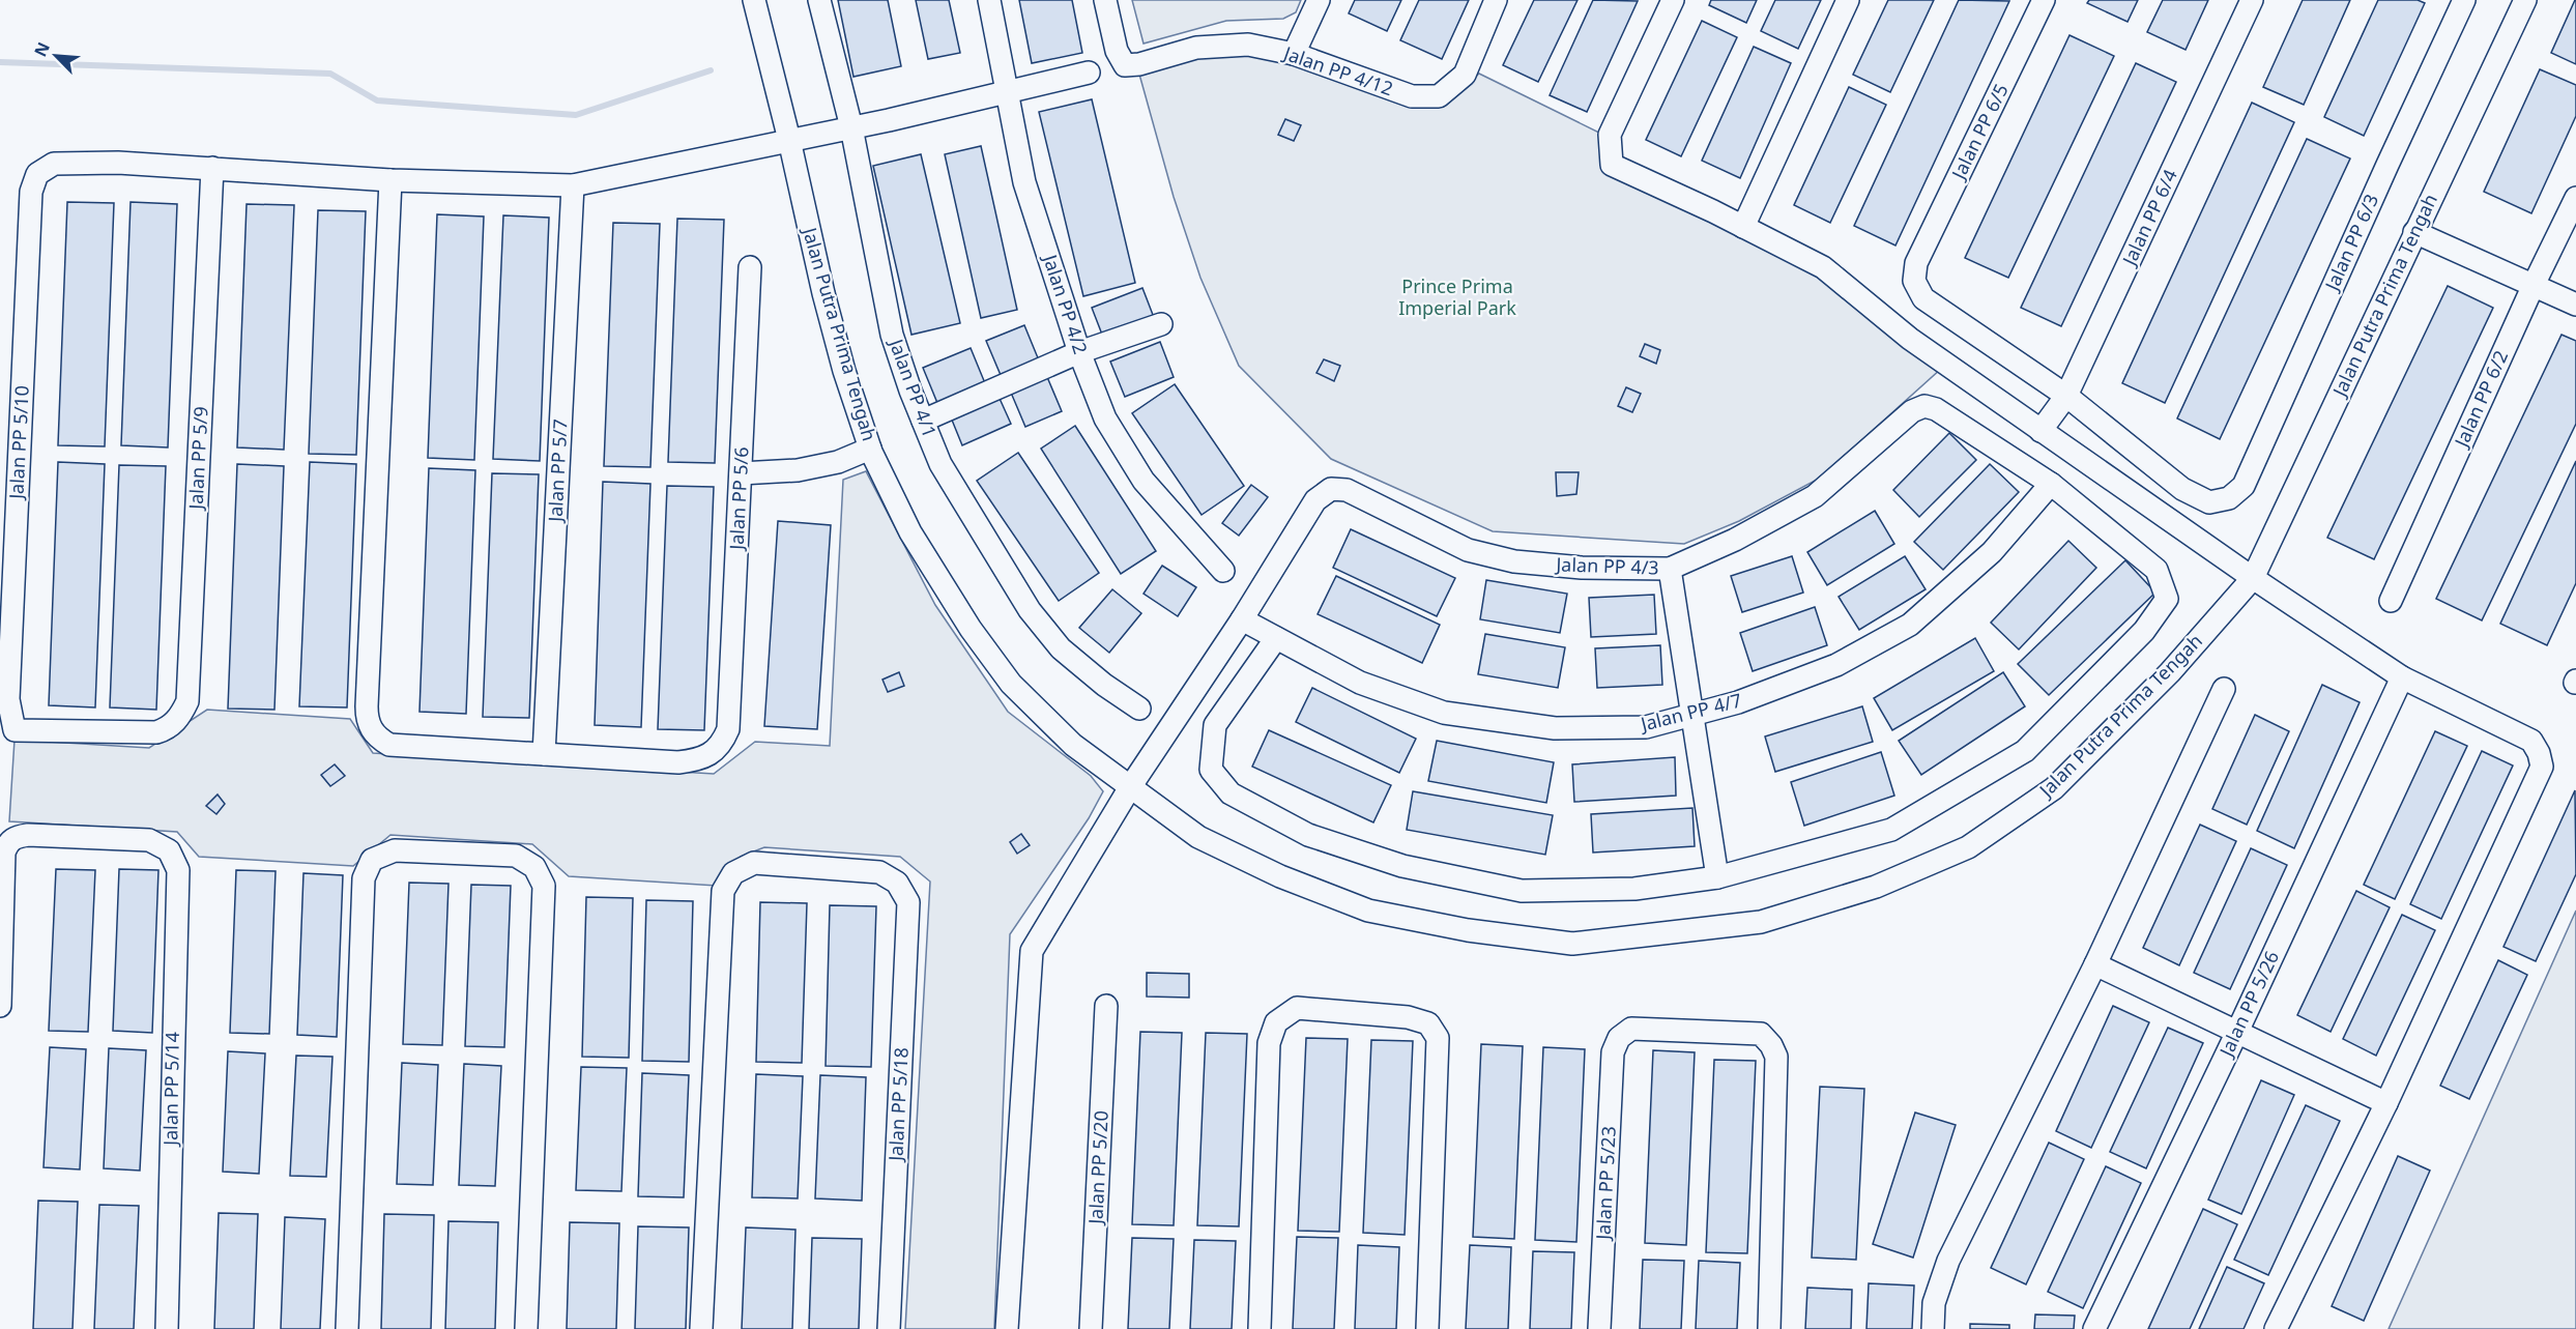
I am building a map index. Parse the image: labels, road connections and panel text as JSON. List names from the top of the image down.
{
  "streets": {
    "street": [
      "Jalan PP 4/12",
      "Jalan PP 6/5",
      "Jalan PP 6/4",
      "Jalan PP 6/3",
      "Jalan Putra Prima Tengah",
      "Jalan PP 4/2",
      "Jalan PP 4/1",
      "Jalan PP 6/2",
      "Jalan PP 5/10",
      "Jalan PP 5/9",
      "Jalan PP 5/7",
      "Jalan PP 5/6",
      "Jalan PP 4/3",
      "Jalan PP 4/7",
      "Jalan PP 5/26",
      "Jalan PP 5/14",
      "Jalan PP 5/18",
      "Jalan PP 5/20",
      "Jalan PP 5/23"
    ]
  },
  "crossings": [
    ["Jalan PP 6/5", "Jalan PP 6/4"],
    ["Jalan PP 6/5", "Jalan PP 6/3"],
    ["Jalan PP 6/4", "Jalan PP 6/3"],
    ["Jalan PP 5/10", "Jalan PP 5/9"],
    ["Jalan PP 5/7", "Jalan PP 5/6"],
    ["Jalan PP 4/3", "Jalan PP 4/7"]
  ],
  "parks": ["Prince Prima Imperial Park"],
  "north": "top left"
}
